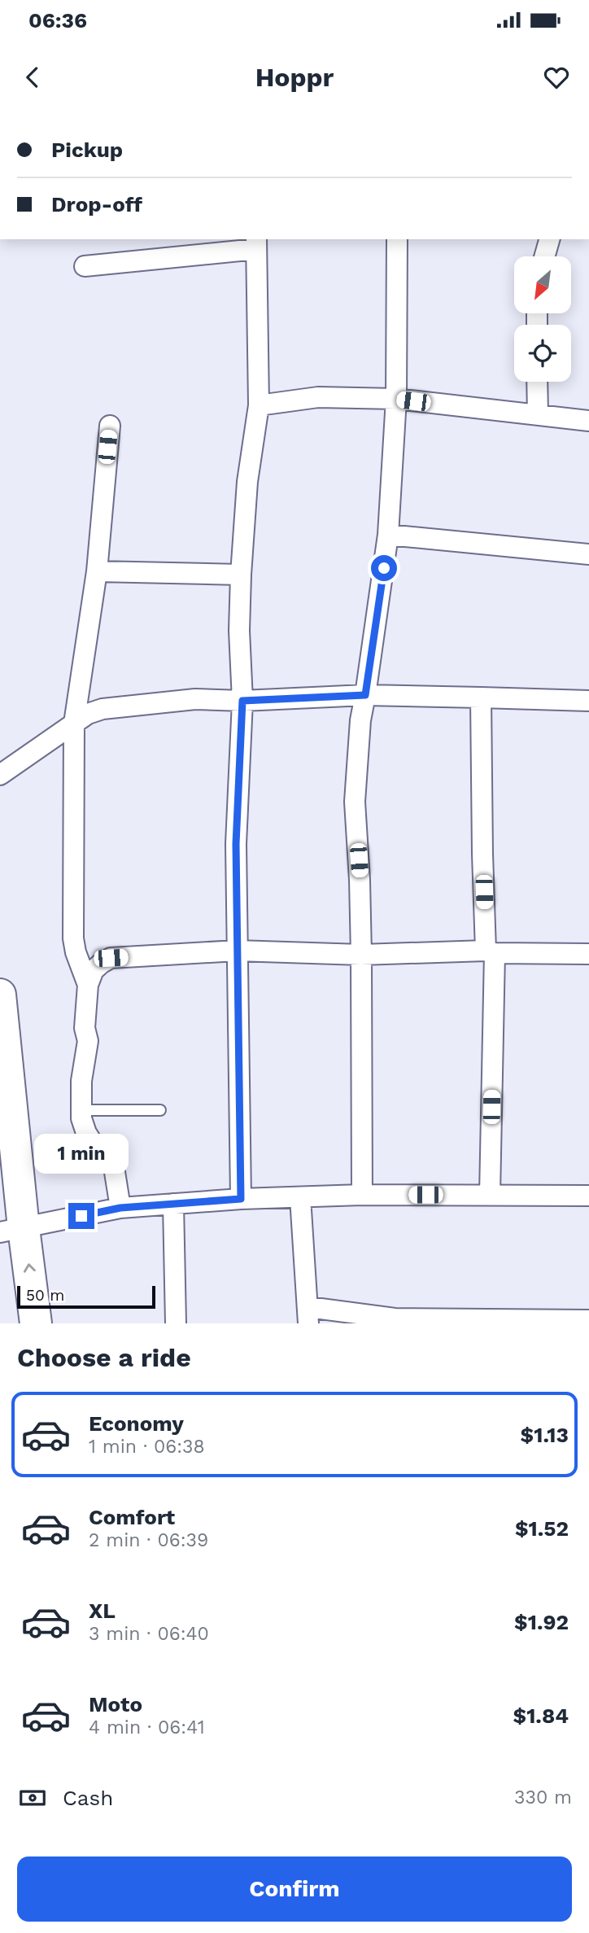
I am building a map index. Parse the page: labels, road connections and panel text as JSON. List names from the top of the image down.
{
  "scale_bar": "50 m",
  "north": "bottom left",
  "page": {
    "status": "06:36",
    "header": "Hoppr",
    "banner": ["Pickup", "Drop-off"],
    "bubble": "1 min",
    "scale": "50 m",
    "heading": "Choose a ride",
    "list": [
      {
        "name": "Economy",
        "note": "1 min · 06:38",
        "value": "$1.13"
      },
      {
        "name": "Comfort",
        "note": "2 min · 06:39",
        "value": "$1.52"
      },
      {
        "name": "XL",
        "note": "3 min · 06:40",
        "value": "$1.92"
      },
      {
        "name": "Moto",
        "note": "4 min · 06:41",
        "value": "$1.84"
      }
    ],
    "pay": ["Cash", "330 m"],
    "buttons": "Confirm"
  }
}
